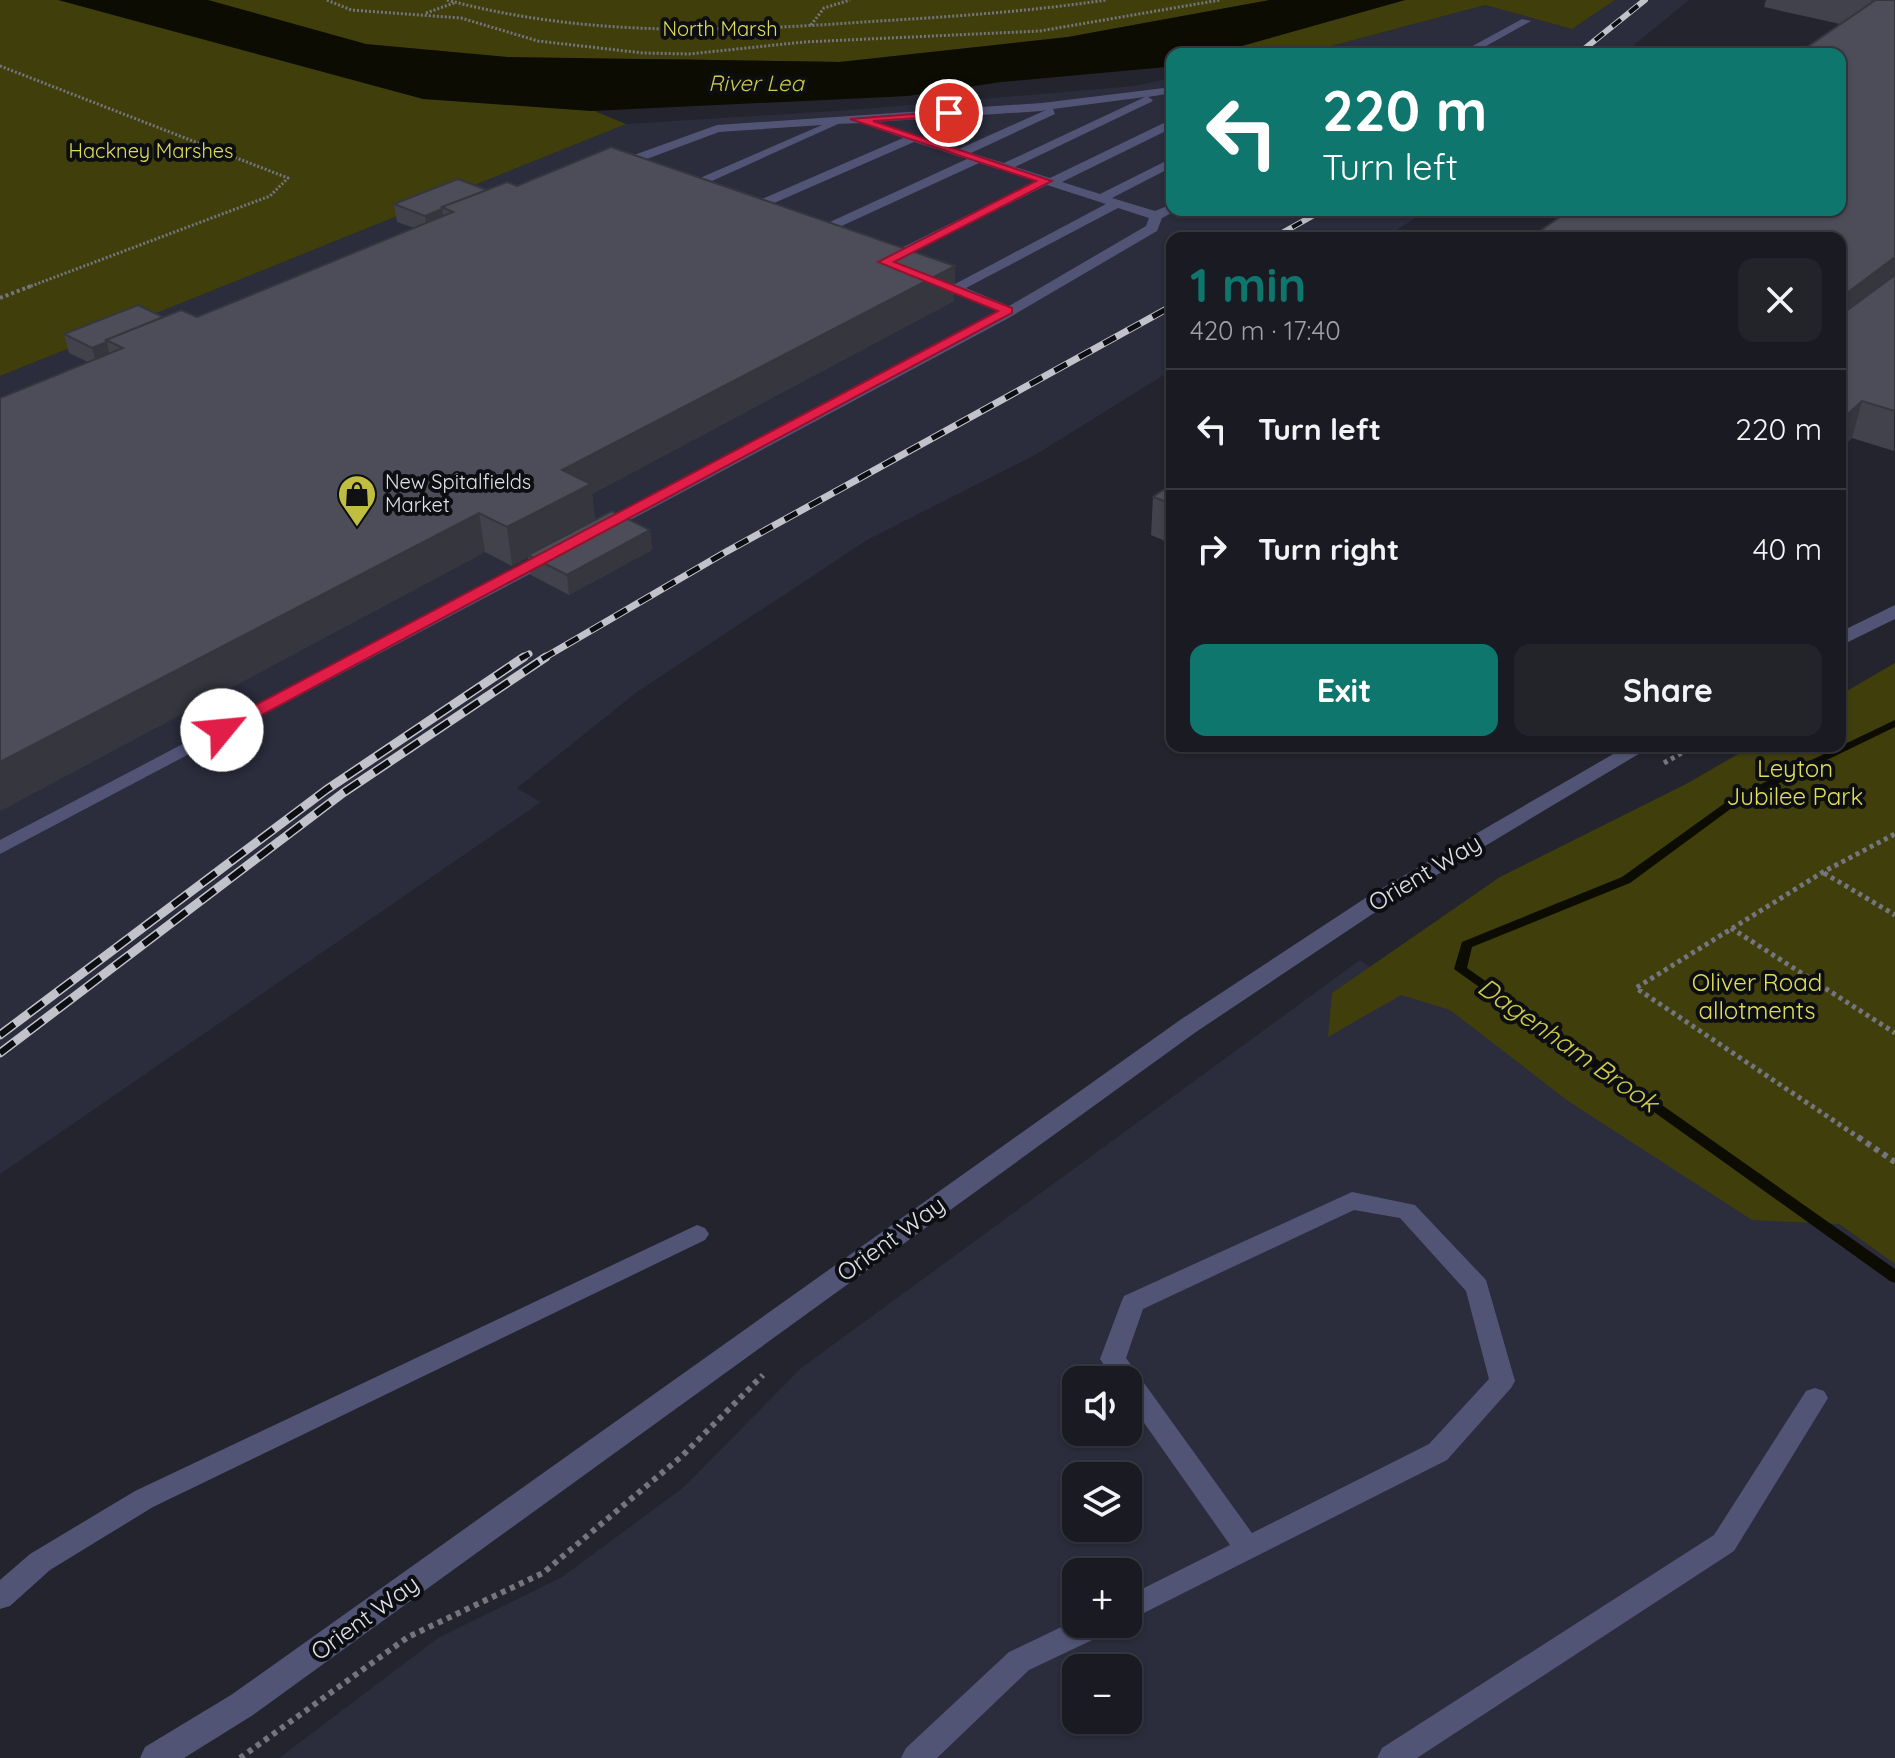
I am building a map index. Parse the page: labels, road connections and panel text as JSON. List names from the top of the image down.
{
  "streets": {
    "street": ["Orient Way"]
  },
  "water": ["River Lea", "Dagenham Brook"],
  "parks": [
    "North Marsh",
    "Hackney Marshes",
    "Leyton Jubilee Park",
    "Oliver Road allotments"
  ],
  "places": {
    "shop": ["New Spitalfields Market"]
  },
  "page": {
    "turn": ["220 m", "Turn left"],
    "heading": ["1 min", "420 m · 17:40"],
    "list": [
      {
        "name": "Turn left",
        "value": "220 m"
      },
      {
        "name": "Turn right",
        "value": "40 m"
      }
    ],
    "buttons": ["Exit", "Share"],
    "map_buttons": ["+", "−"]
  }
}
